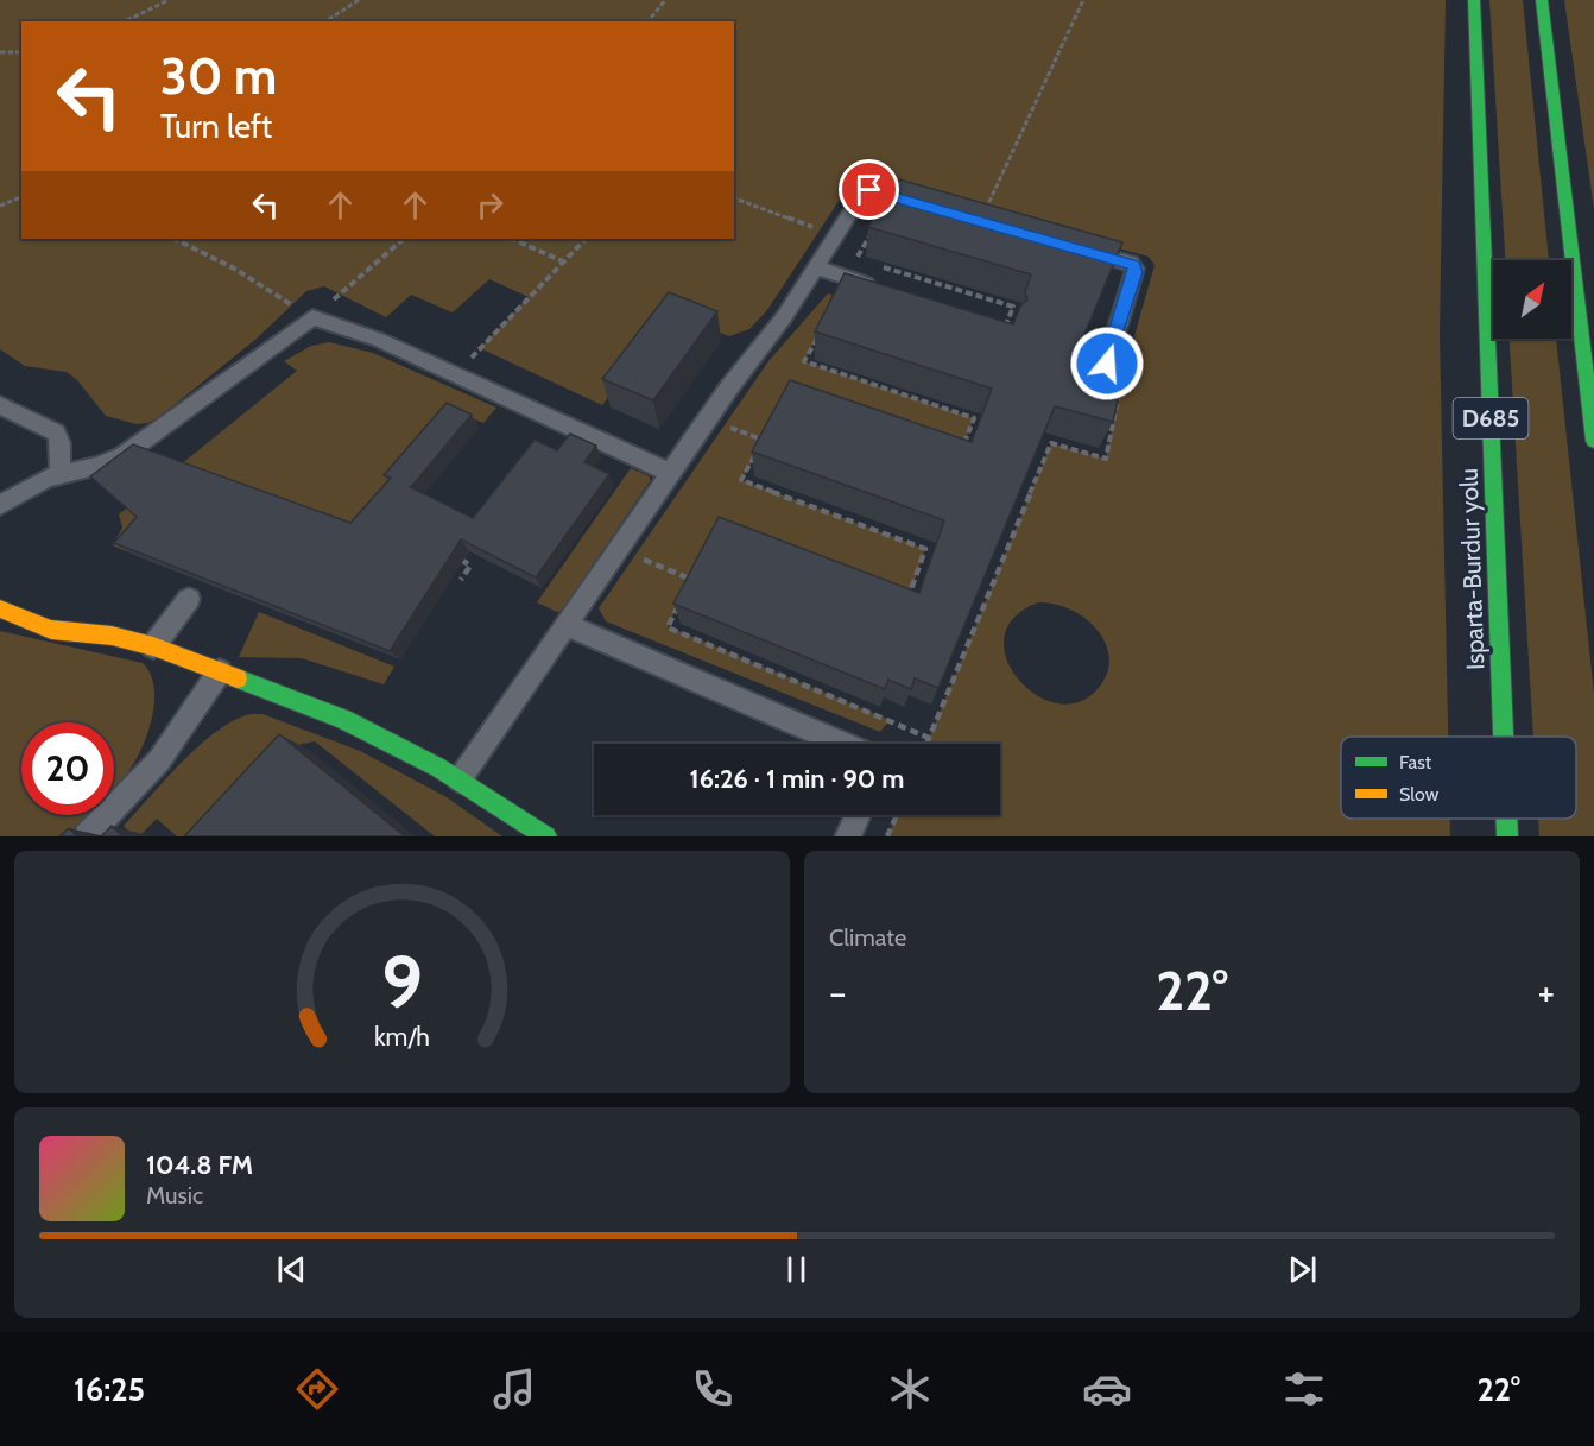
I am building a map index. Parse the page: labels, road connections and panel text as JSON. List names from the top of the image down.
{
  "streets": {
    "main road": ["D685", "Isparta-Burdur yolu"]
  },
  "legend": ["Fast", "Slow"],
  "north": "top right",
  "page": {
    "turn": ["30 m", "Turn left"],
    "limit": "20",
    "trip": "16:26 · 1 min · 90 m",
    "tile": "Climate",
    "heat": ["−", "22°", "+"],
    "song": ["104.8 FM", "Music"],
    "tabs": ["16:25", "22°"],
    "gauge": ["9", "km/h"]
  }
}
